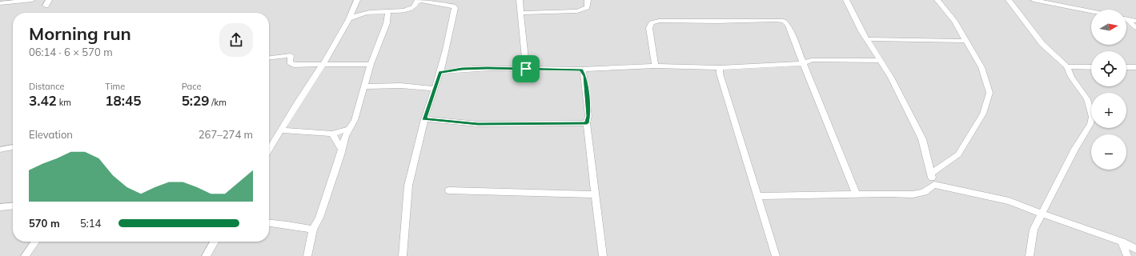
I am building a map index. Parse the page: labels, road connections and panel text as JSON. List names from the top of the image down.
{
  "north": "right",
  "page": {
    "map_buttons": ["+", "−"],
    "heading": ["Morning run", "06:14 · 6 × 570 m"],
    "stats": [
      ["Distance", "3.42 km"],
      ["Time", "18:45"],
      ["Pace", "5:29 /km"]
    ],
    "chart": ["Elevation", "267–274 m"],
    "list": [
      {
        "name": "570 m",
        "note": "5:14"
      }
    ]
  }
}
